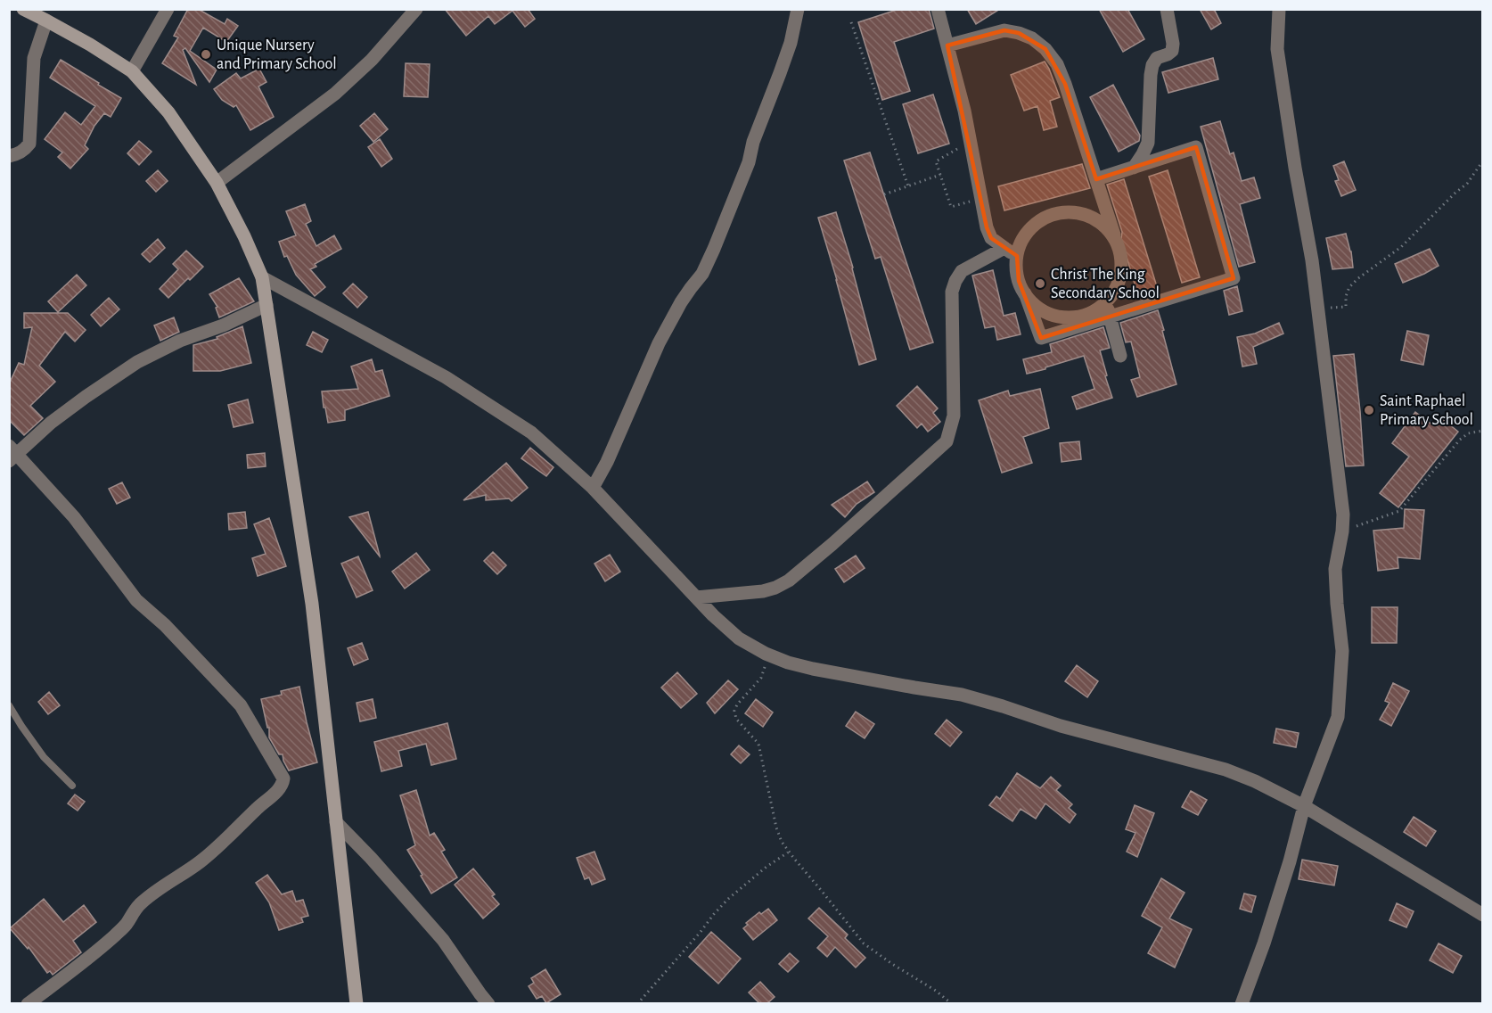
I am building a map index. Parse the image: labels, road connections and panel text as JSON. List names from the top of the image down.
{
  "places": ["Unique Nursery and Primary School", "Christ The King Secondary School", "Saint Raphael Primary School"]
}
